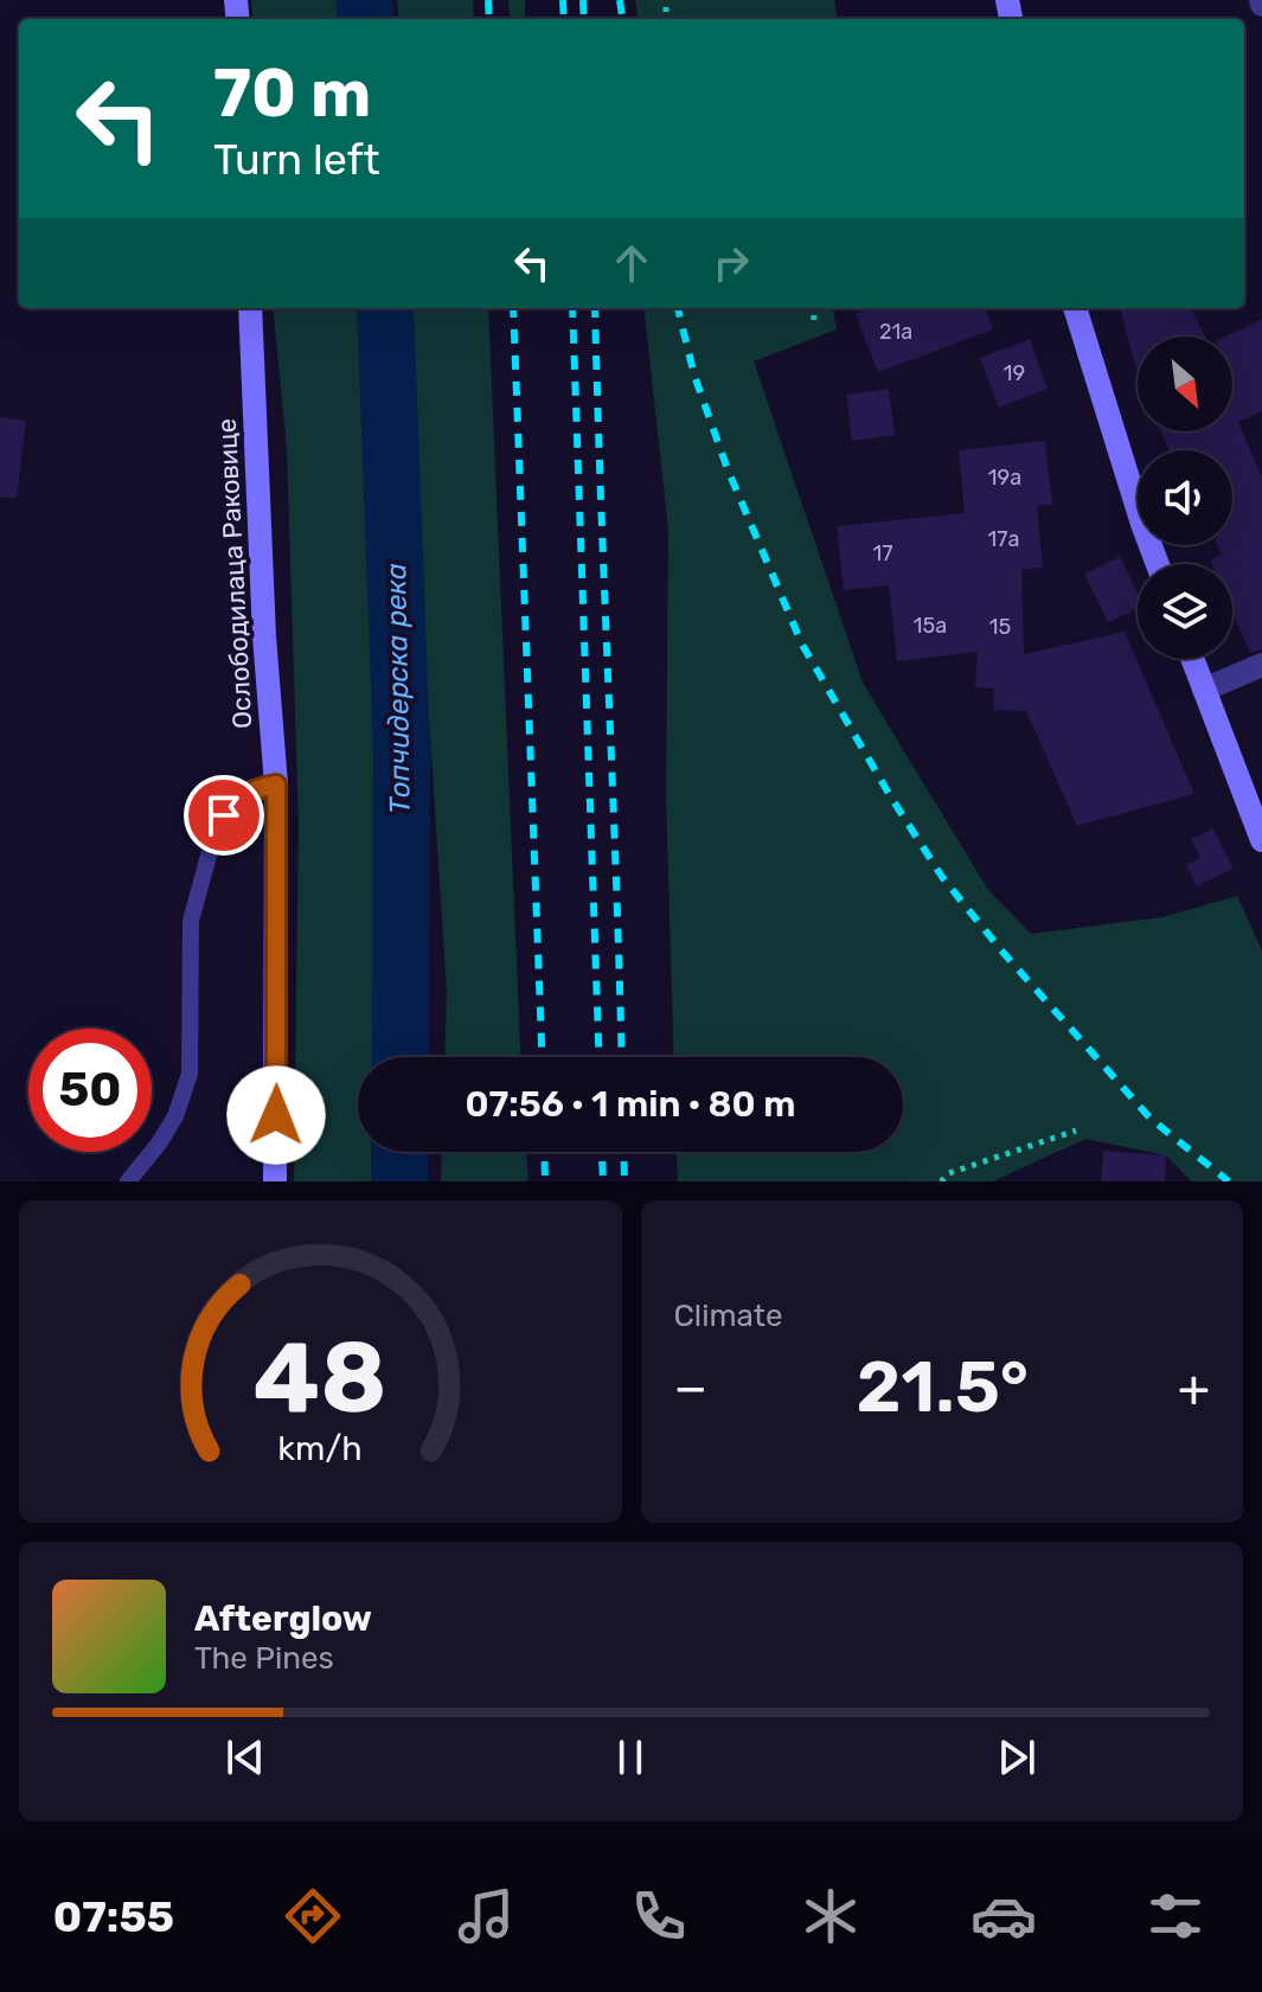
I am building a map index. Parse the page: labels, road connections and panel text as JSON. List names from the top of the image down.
{
  "streets": {
    "main road": ["Ослободилаца Раковице"]
  },
  "water": ["Топчидерска река"],
  "house_numbers": [
    "21a",
    "19",
    "19a",
    "17a",
    "17",
    "15a",
    "15"
  ],
  "north": "bottom right",
  "page": {
    "turn": ["70 m", "Turn left"],
    "limit": "50",
    "trip": "07:56 · 1 min · 80 m",
    "tile": "Climate",
    "heat": ["−", "21.5°", "+"],
    "song": ["Afterglow", "The Pines"],
    "tabs": "07:55",
    "gauge": ["48", "km/h"]
  }
}
